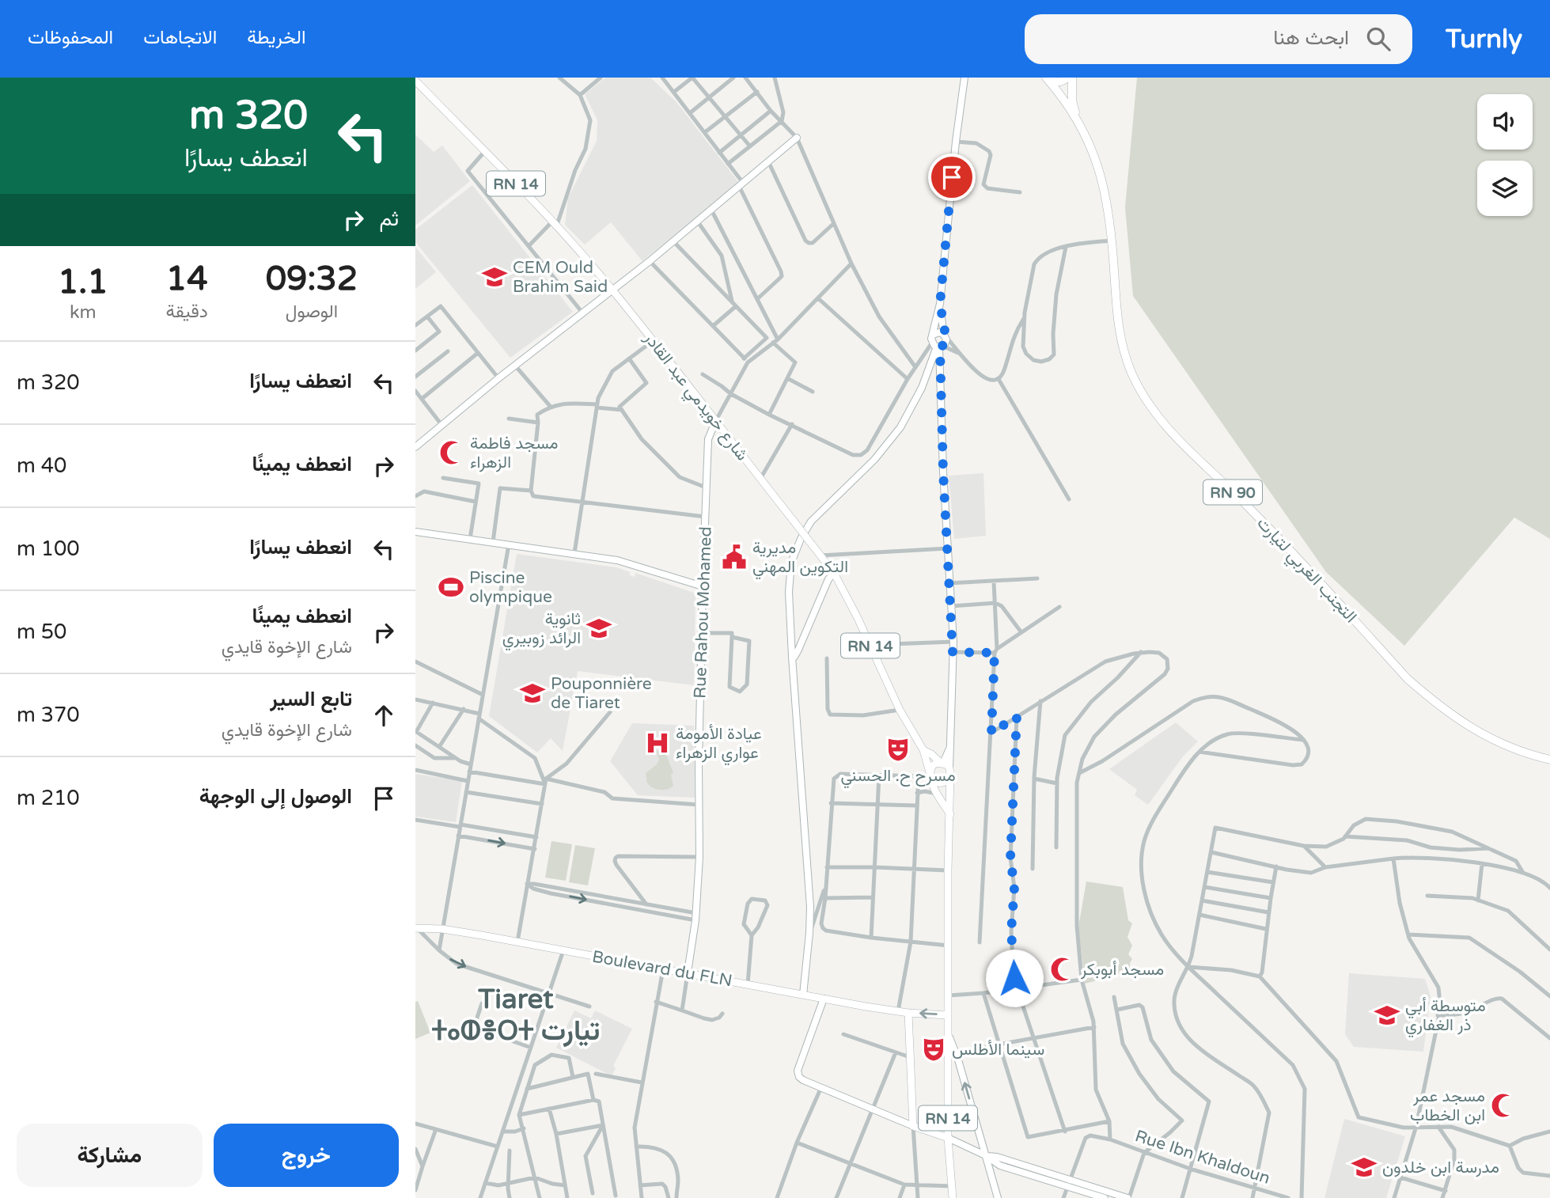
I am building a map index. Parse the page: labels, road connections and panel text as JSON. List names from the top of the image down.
{
  "streets": {
    "highway": ["RN 90", "التجنب الغربي لتيارت"],
    "main road": ["RN 14", "شارع خويدمي عبد القادر", "Boulevard du FLN"],
    "street": ["Rue Rahou Mohamed", "Rue Ibn Khaldoun"]
  },
  "crossings": [
    ["RN 14", "شارع خويدمي عبد القادر"],
    ["RN 14", "Boulevard du FLN"],
    ["شارع خويدمي عبد القادر", "Rue Rahou Mohamed"],
    ["Rue Rahou Mohamed", "Boulevard du FLN"]
  ],
  "districts": ["Tiaret ⵜⴰⵀⴻⵔⵜ تيارت"],
  "places": {
    "school or university": [
      "CEM Ould Brahim Said",
      "ثانوية الرائد زوبيري",
      "Pouponnière de Tiaret",
      "متوسطة أبي ذر الغفاري",
      "مدرسة ابن خلدون"
    ],
    "mosque": ["مسجد فاطمة الزهراء", "مسجد أبوبكر", "مسجد عمر ابن الخطاب"],
    "public building": ["مديرية التكوين المهني"],
    "sports": ["Piscine olympique"],
    "hospital": ["عيادة الأمومة عواري الزهراء"],
    "theatre": ["مسرح ح. الحسني", "سينما الأطلس"]
  },
  "page": {
    "header": "Turnly",
    "search": "ابحث هنا",
    "nav": ["الخريطة", "الاتجاهات", "المحفوظات"],
    "turn": ["320 m", "انعطف يسارًا"],
    "then": "ثم",
    "eta": [
      "09:32",
      "الوصول",
      "14",
      "دقيقة",
      "1.1",
      "km"
    ],
    "list": [
      {
        "name": "انعطف يسارًا",
        "value": "320 m"
      },
      {
        "name": "انعطف يمينًا",
        "value": "40 m"
      },
      {
        "name": "انعطف يسارًا",
        "value": "100 m"
      },
      {
        "name": "انعطف يمينًا",
        "note": "شارع الإخوة قايدي",
        "value": "50 m"
      },
      {
        "name": "تابع السير",
        "note": "شارع الإخوة قايدي",
        "value": "370 m"
      },
      {
        "name": "الوصول إلى الوجهة",
        "value": "210 m"
      }
    ],
    "buttons": ["خروج", "مشاركة"]
  }
}
